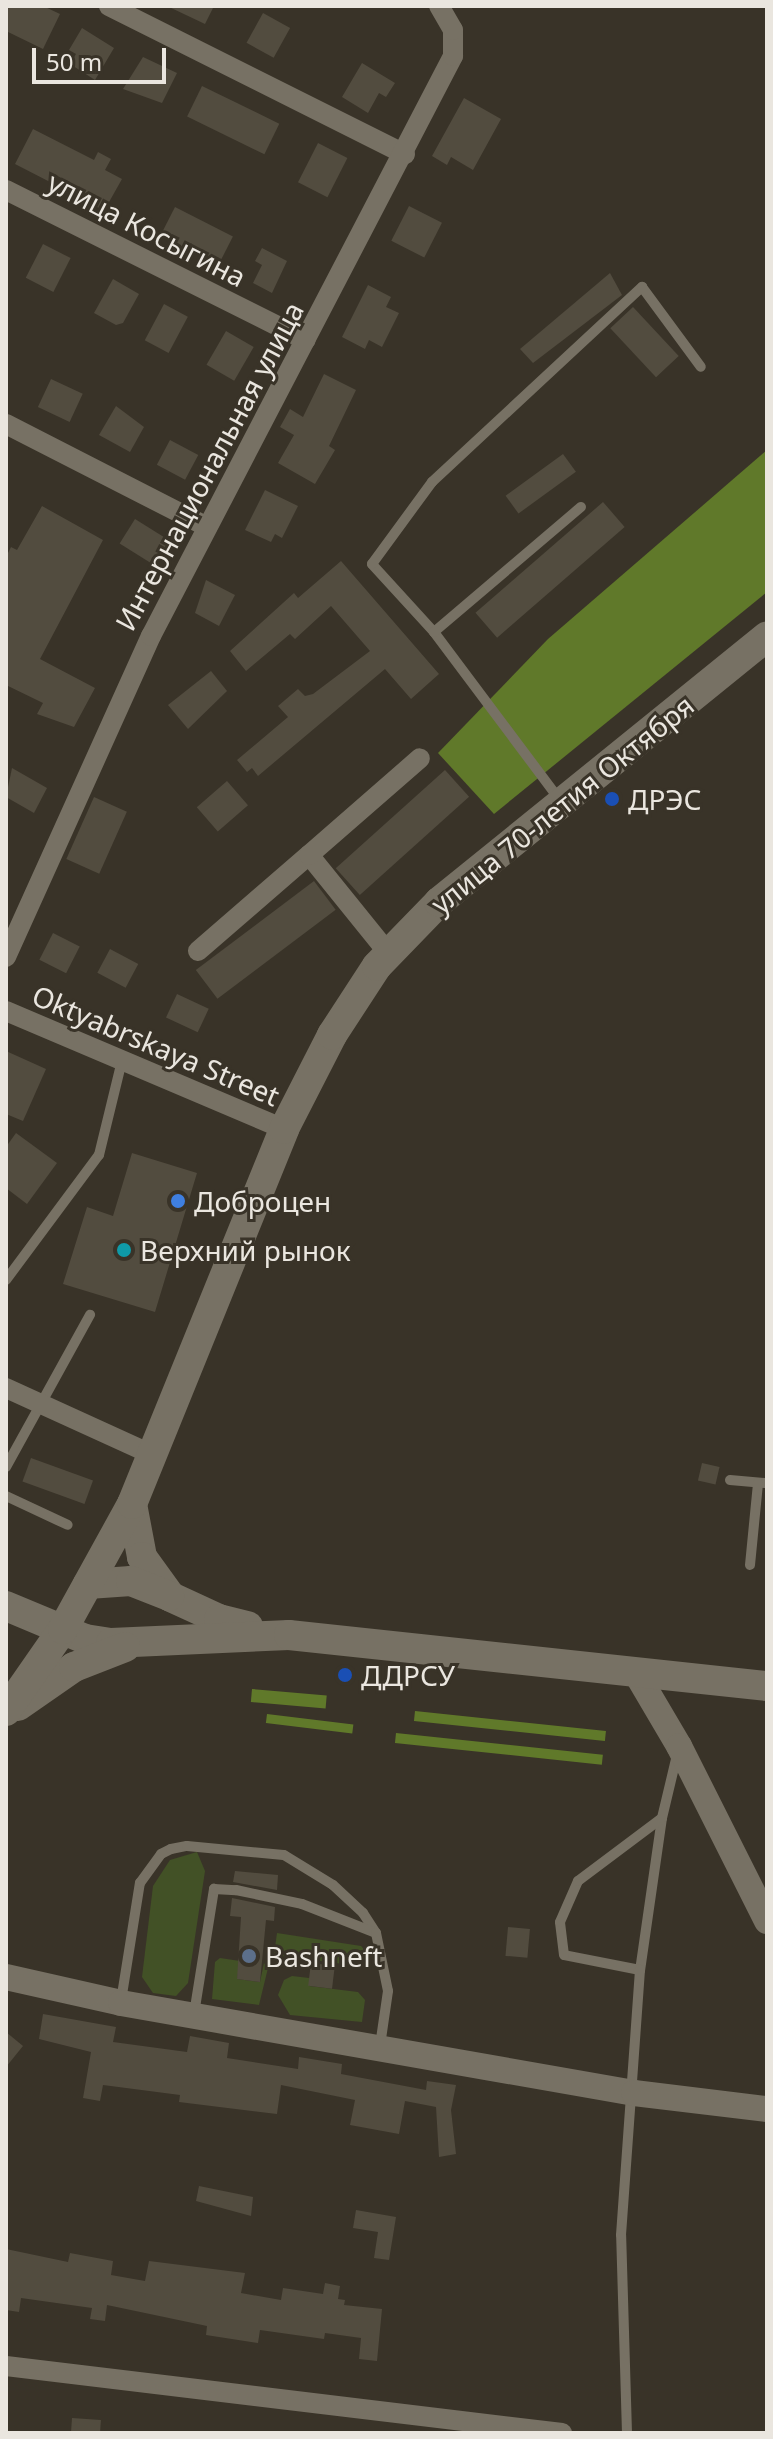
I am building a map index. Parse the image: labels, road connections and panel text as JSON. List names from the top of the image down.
{
  "streets": {
    "main road": ["улица 70-летия Октября"],
    "street": ["улица Косыгина", "Интернациональная улица", "Oktyabrskaya Street"]
  },
  "crossings": [
    ["улица Косыгина", "Интернациональная улица"],
    ["улица 70-летия Октября", "Oktyabrskaya Street"]
  ],
  "places": [
    "ДРЭС",
    "Доброцен",
    "Верхний рынок",
    "ДДРСУ",
    "Bashneft"
  ],
  "scale_bar": "50 m"
}
